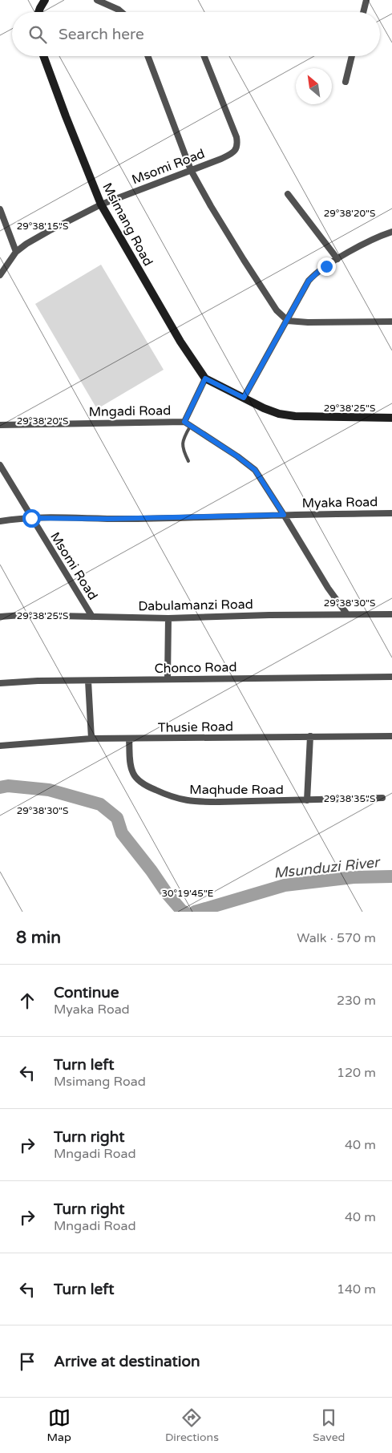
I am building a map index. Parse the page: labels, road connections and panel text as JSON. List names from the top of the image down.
{
  "streets": {
    "street": [
      "Msomi Road",
      "Msimang Road",
      "Mngadi Road",
      "Myaka Road",
      "Dabulamanzi Road",
      "Chonco Road",
      "Thusie Road",
      "Maqhude Road"
    ]
  },
  "crossings": [
    ["Msomi Road", "Msimang Road"],
    ["Msomi Road", "Myaka Road"],
    ["Msomi Road", "Dabulamanzi Road"],
    ["Msimang Road", "Mngadi Road"],
    ["Thusie Road", "Maqhude Road"]
  ],
  "water": ["Msunduzi River"],
  "north": "top left",
  "page": {
    "search": "Search here",
    "heading": ["8 min", "Walk · 570 m"],
    "list": [
      ["Continue", "Myaka Road", "230 m"],
      ["Turn left", "Msimang Road", "120 m"],
      ["Turn right", "Mngadi Road", "40 m"],
      ["Turn right", "Mngadi Road", "40 m"],
      ["Turn left", "140 m"],
      "Arrive at destination"
    ],
    "nav": ["Map", "Directions", "Saved"]
  },
  "coordinates": [
    "29°38'20\"S",
    "29°38'15\"S",
    "29°38'25\"S",
    "29°38'30\"S",
    "29°38'35\"S",
    "30°19'45\"E"
  ]
}
